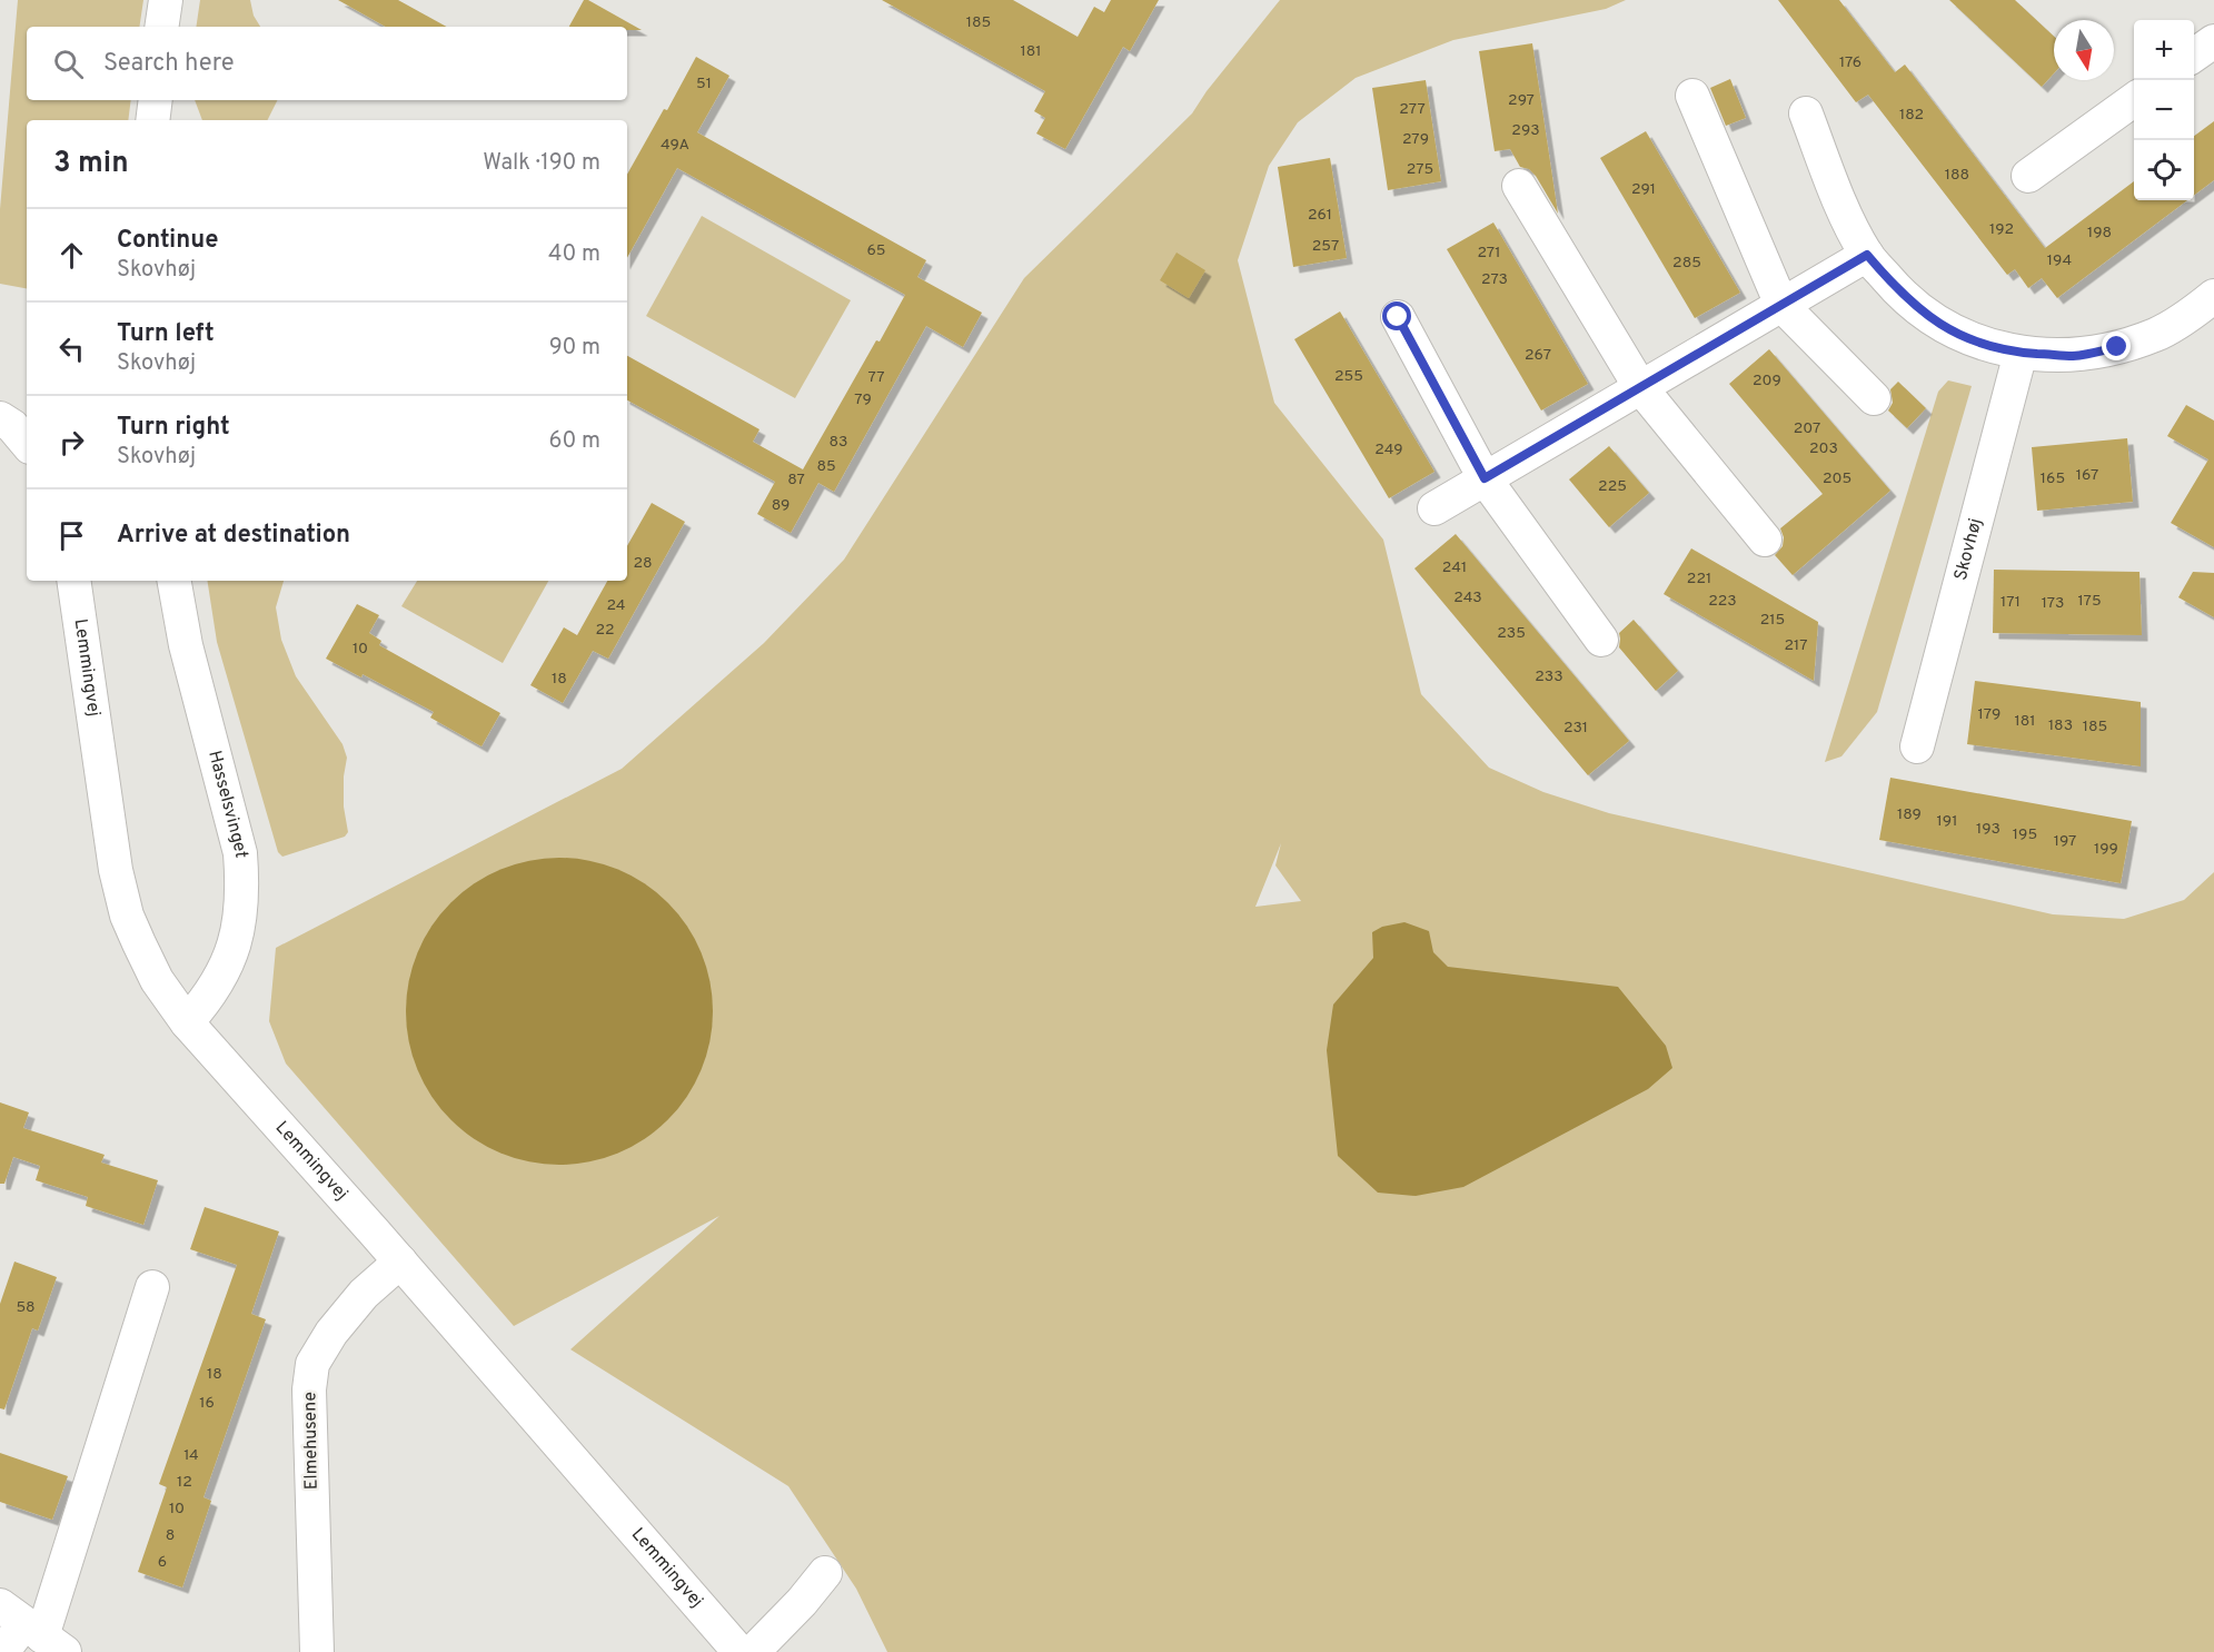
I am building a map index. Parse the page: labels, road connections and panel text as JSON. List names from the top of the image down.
{
  "streets": {
    "street": [
      "Skovhøj",
      "Lemmingvej",
      "Hasselsvinget",
      "Elmehusene"
    ]
  },
  "crossings": [
    ["Lemmingvej", "Hasselsvinget"],
    ["Lemmingvej", "Elmehusene"]
  ],
  "house_numbers": [
    "185",
    "181",
    "176",
    "51",
    "297",
    "277",
    "182",
    "293",
    "279",
    "49A",
    "275",
    "188",
    "291",
    "261",
    "192",
    "198",
    "257",
    "65",
    "271",
    "194",
    "285",
    "273",
    "267",
    "255",
    "77",
    "209",
    "79",
    "207",
    "83",
    "203",
    "249",
    "85",
    "167",
    "205",
    "165",
    "87",
    "225",
    "89",
    "28",
    "241",
    "221",
    "243",
    "223",
    "175",
    "171",
    "173",
    "24",
    "215",
    "22",
    "235",
    "217",
    "10",
    "233",
    "18",
    "179",
    "181",
    "183",
    "185",
    "231",
    "189",
    "191",
    "193",
    "195",
    "197",
    "199",
    "58",
    "18",
    "16",
    "14",
    "12",
    "10",
    "8",
    "6"
  ],
  "north": "bottom",
  "page": {
    "map_buttons": ["+", "−"],
    "search": "Search here",
    "heading": ["3 min", "Walk · 190 m"],
    "list": [
      ["Continue", "Skovhøj", "40 m"],
      ["Turn left", "Skovhøj", "90 m"],
      ["Turn right", "Skovhøj", "60 m"],
      "Arrive at destination"
    ]
  }
}
